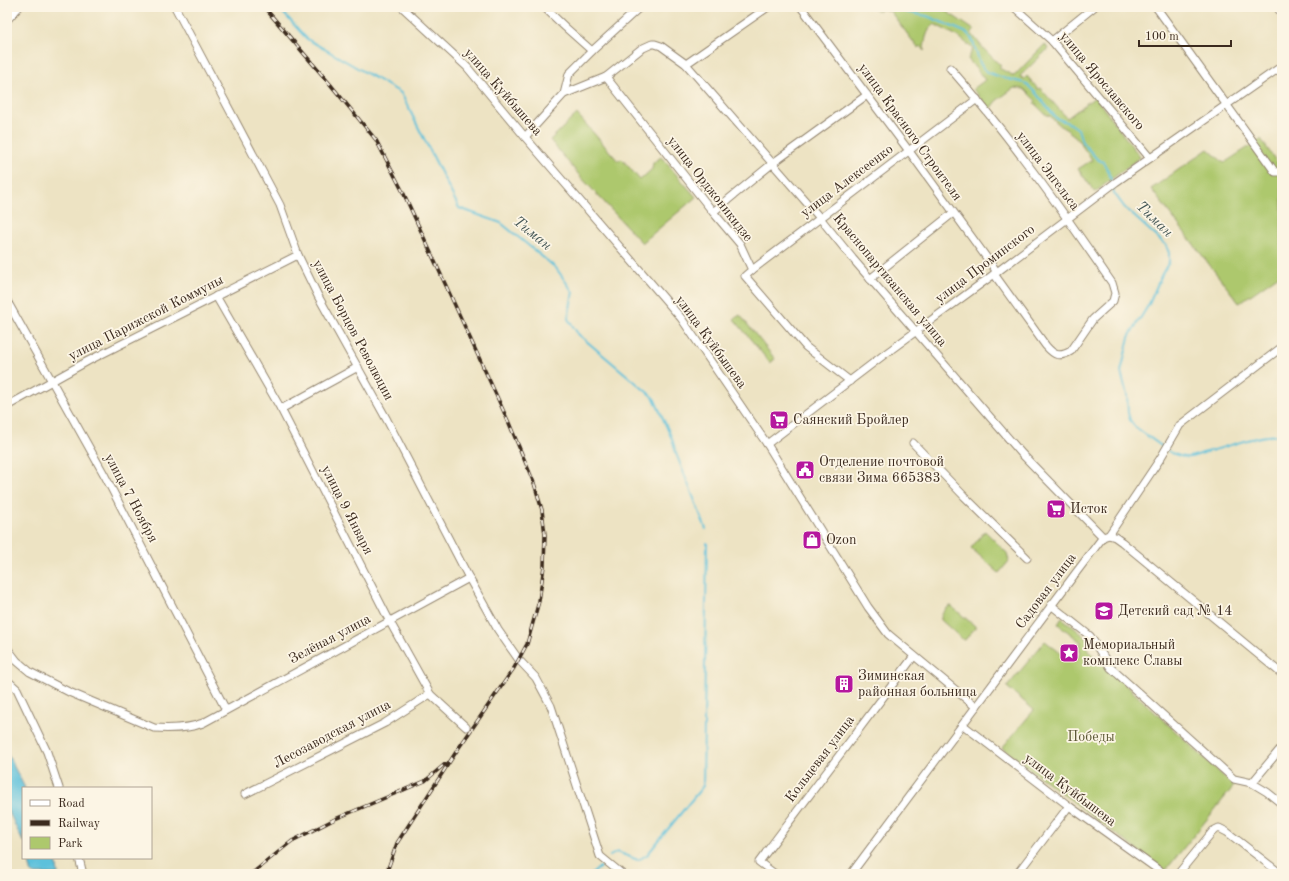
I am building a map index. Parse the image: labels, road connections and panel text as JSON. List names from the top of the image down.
{
  "streets": {
    "street": [
      "улица Ярославского",
      "улица Куйбышева",
      "улица Красного Строителя",
      "улица Энгельса",
      "улица Алексеенко",
      "улица Орджоникидзе",
      "улица Проминского",
      "Краснопартизанская улица",
      "улица Парижской Коммуны",
      "улица Борцов Революции",
      "улица 7 Ноября",
      "улица 9 Января",
      "Садовая улица",
      "Зелёная улица",
      "Лесозаводская улица",
      "Кольцевая улица"
    ]
  },
  "crossings": [
    ["улица Ярославского", "улица Проминского"],
    ["улица Куйбышева", "улица Проминского"],
    ["улица Куйбышева", "Садовая улица"],
    ["улица Куйбышева", "Кольцевая улица"],
    ["улица Красного Строителя", "улица Энгельса"],
    ["улица Красного Строителя", "улица Алексеенко"],
    ["улица Красного Строителя", "улица Проминского"],
    ["улица Энгельса", "улица Алексеенко"],
    ["улица Энгельса", "улица Проминского"],
    ["улица Алексеенко", "улица Орджоникидзе"],
    ["улица Алексеенко", "Краснопартизанская улица"],
    ["улица Орджоникидзе", "улица Проминского"],
    ["улица Орджоникидзе", "Краснопартизанская улица"],
    ["улица Проминского", "Краснопартизанская улица"],
    ["Краснопартизанская улица", "Садовая улица"],
    ["улица Парижской Коммуны", "улица Борцов Революции"],
    ["улица Парижской Коммуны", "улица 7 Ноября"],
    ["улица Парижской Коммуны", "улица 9 Января"],
    ["улица Борцов Революции", "Зелёная улица"],
    ["улица 7 Ноября", "Зелёная улица"],
    ["улица 9 Января", "Зелёная улица"],
    ["улица 9 Января", "Лесозаводская улица"]
  ],
  "water": ["Тиман"],
  "parks": ["Победы"],
  "places": {
    "supermarket": ["Саянский Бройлер", "Исток"],
    "public building": ["Отделение почтовой связи Зима 665383"],
    "shop": ["Ozon"],
    "school or university": ["Детский сад № 14"],
    "place": ["Мемориальный комплекс Славы"],
    "building": ["Зиминская районная больница"]
  },
  "legend": ["Road", "Railway", "Park"],
  "scale_bar": "100 m"
}
